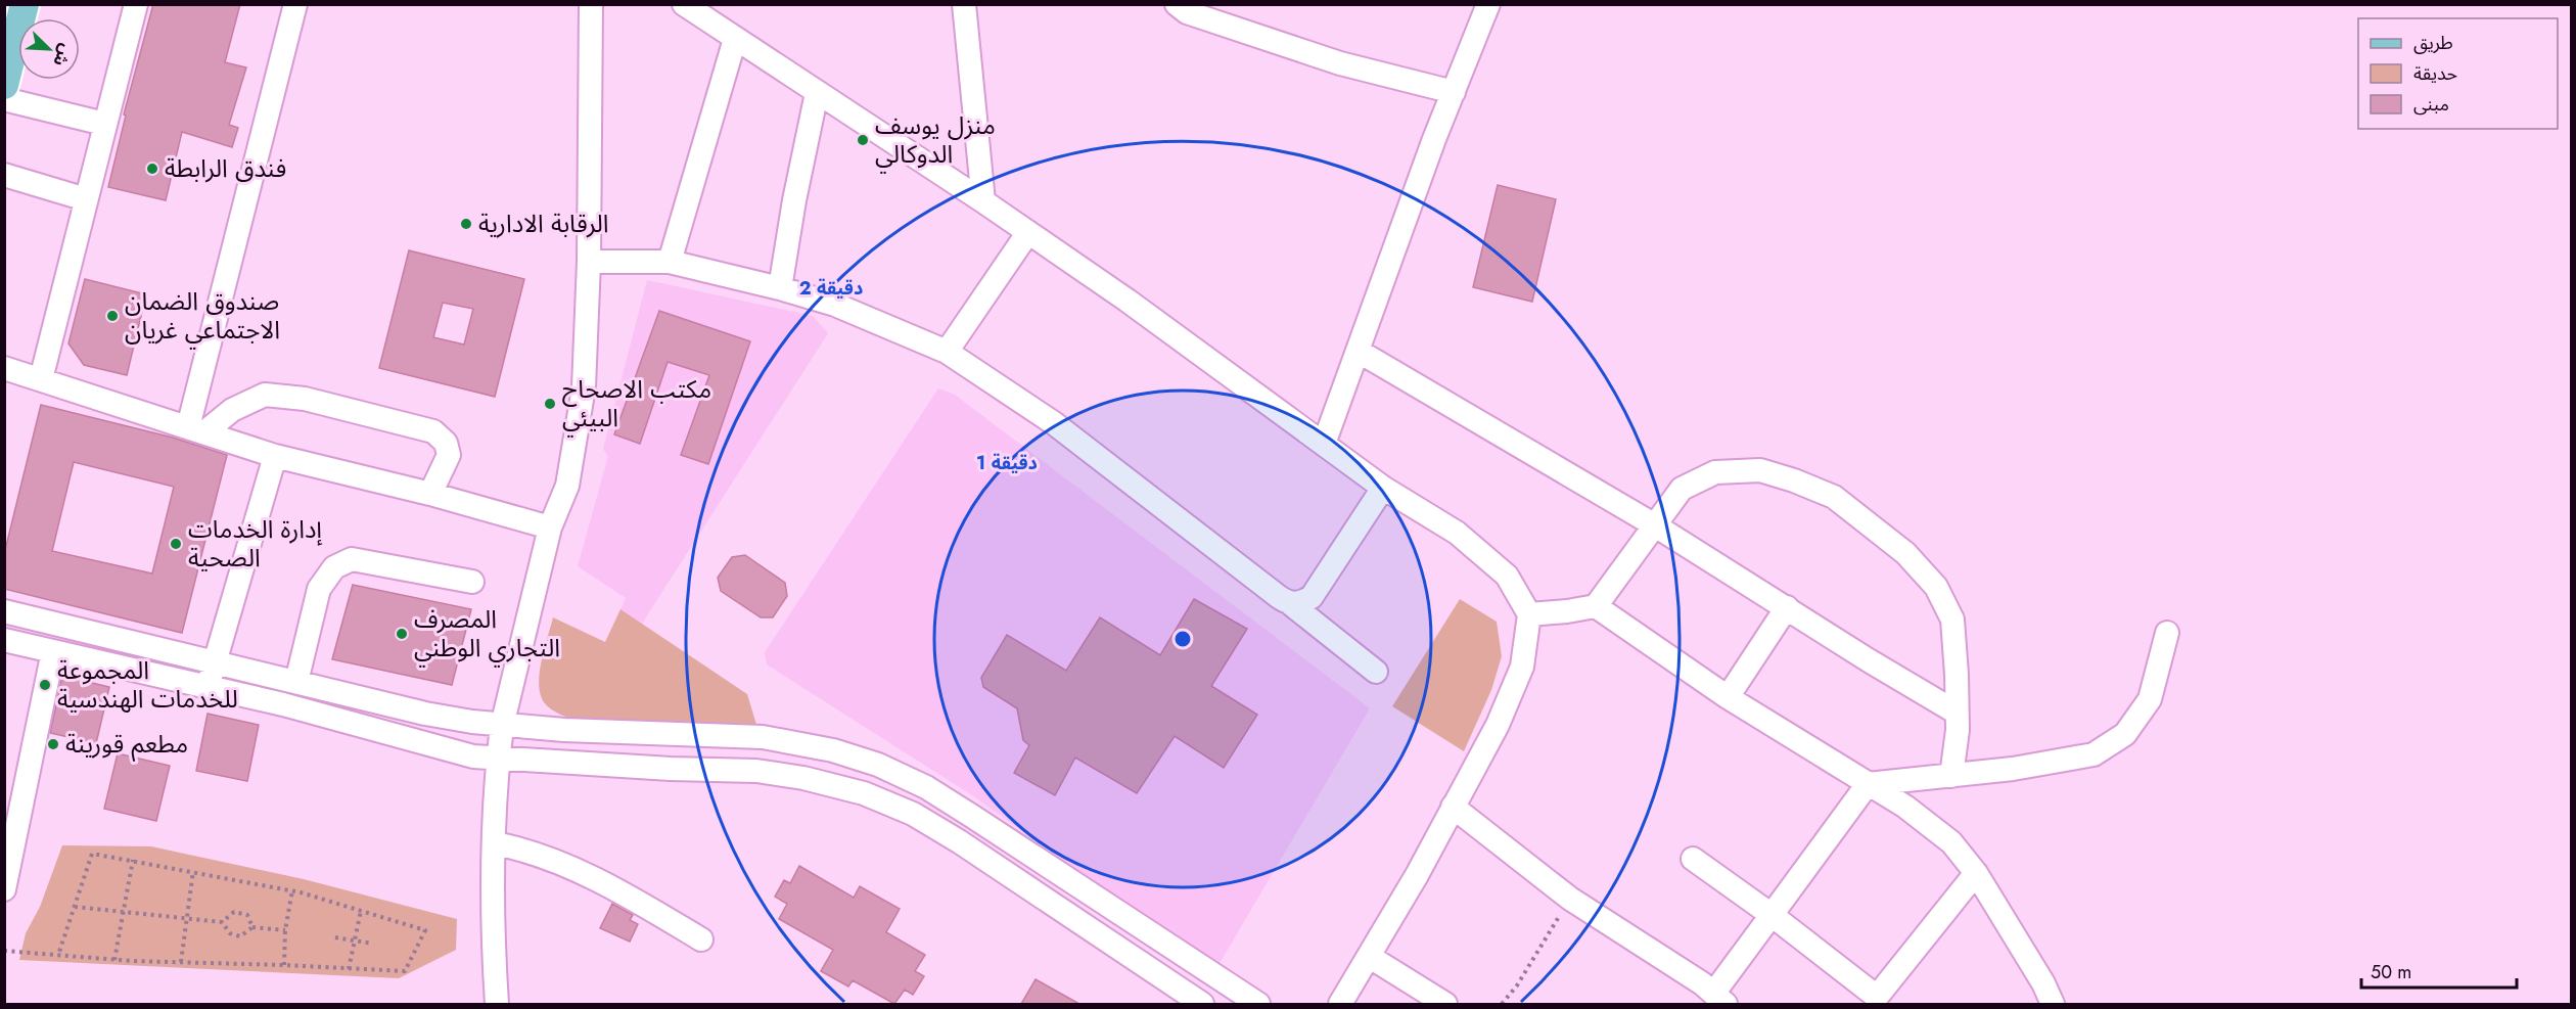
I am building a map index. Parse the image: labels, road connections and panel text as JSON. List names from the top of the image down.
{
  "places": [
    "منزل يوسف الدوكالي",
    "فندق الرابطة",
    "الرقابة الادارية",
    "صندوق الضمان الاجتماعي غريان",
    "مكتب الاصحاح البيئي",
    "إدارة الخدمات الصحية",
    "المصرف التجاري الوطني",
    "المجموعة للخدمات الهندسية",
    "مطعم قورينة"
  ],
  "legend": ["طريق", "حديقة", "مبنى"],
  "scale_bar": "50 m",
  "north": "bottom right",
  "rings": ["2 دقيقة", "1 دقيقة"]
}
